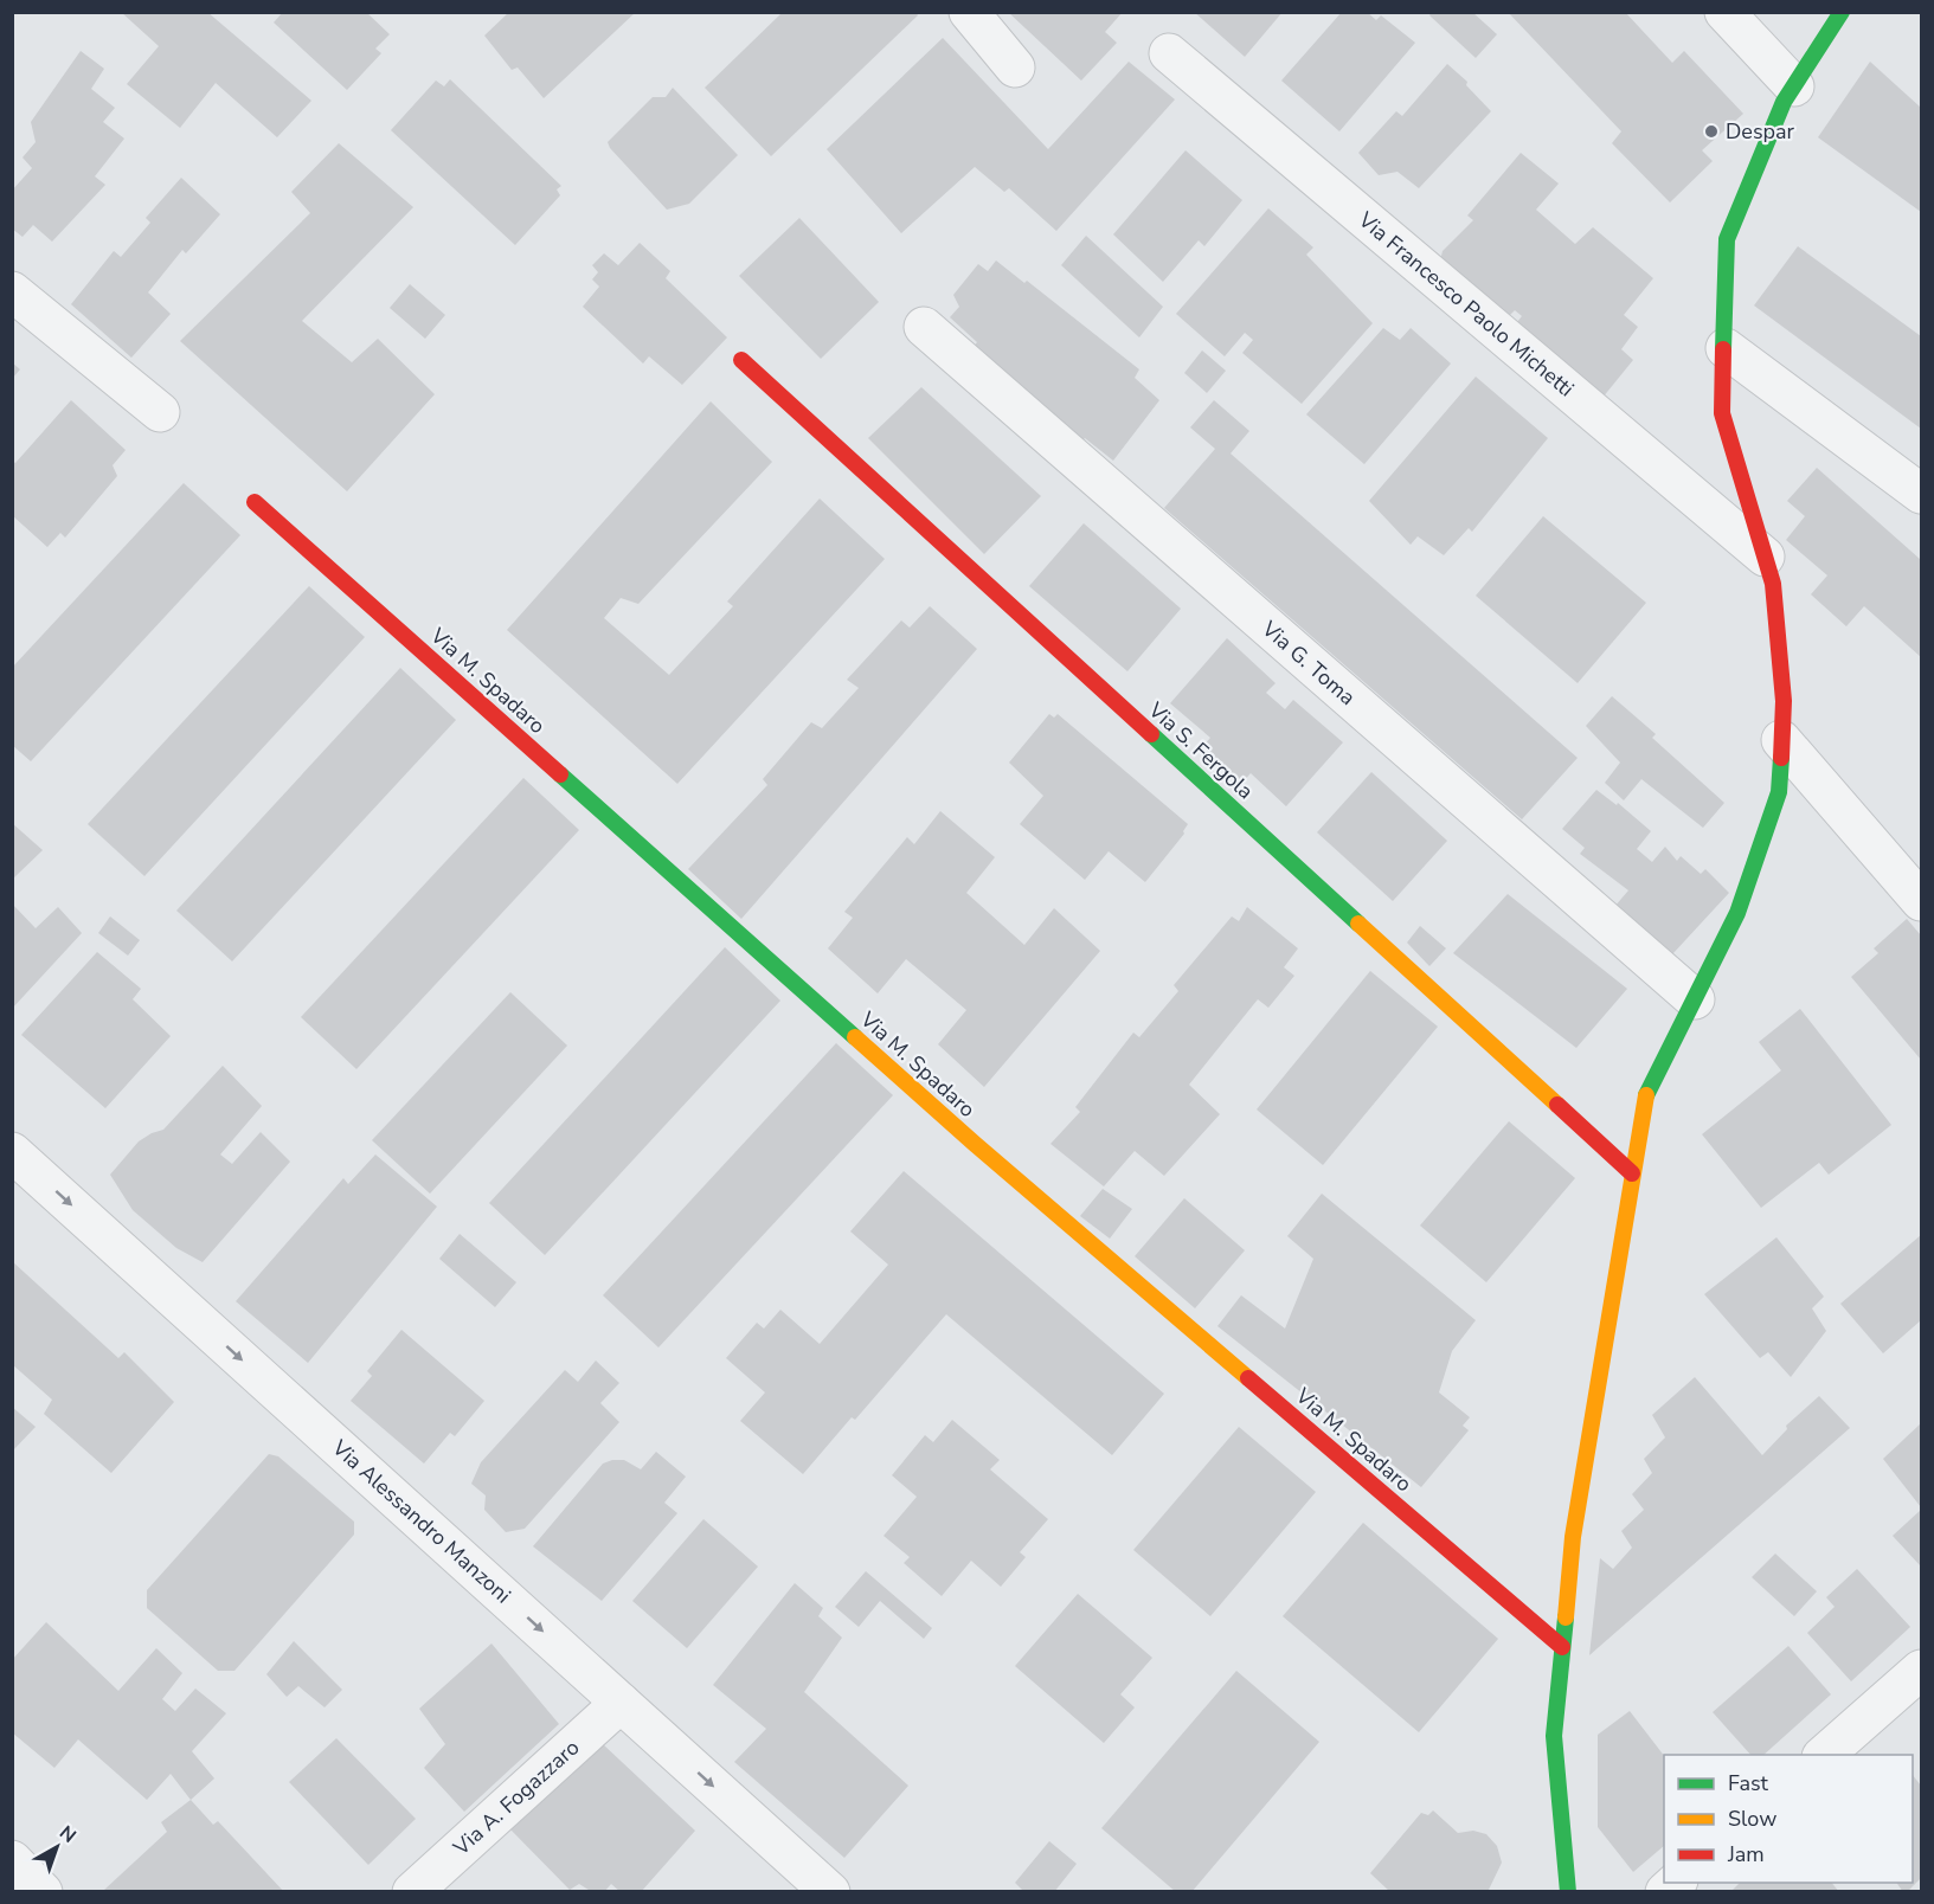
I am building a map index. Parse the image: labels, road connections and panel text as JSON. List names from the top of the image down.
{
  "streets": {
    "street": [
      "Via Francesco Paolo Michetti",
      "Via G. Toma",
      "Via M. Spadaro",
      "Via S. Fergola",
      "Via Alessandro Manzoni",
      "Via A. Fogazzaro"
    ]
  },
  "crossings": [
    ["Via Alessandro Manzoni", "Via A. Fogazzaro"]
  ],
  "one_way": ["Via Alessandro Manzoni"],
  "places": ["Despar"],
  "legend": ["Fast", "Slow", "Jam"],
  "north": "top right"
}
